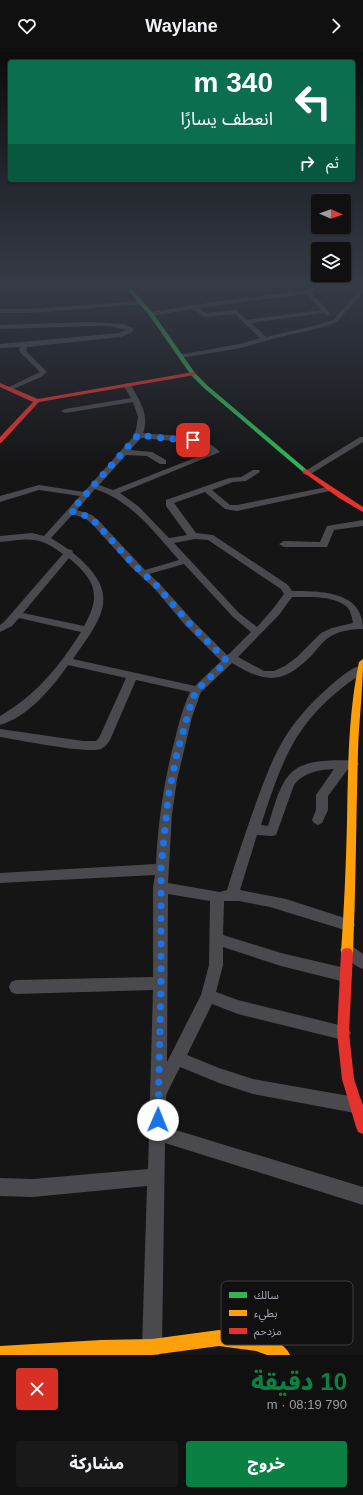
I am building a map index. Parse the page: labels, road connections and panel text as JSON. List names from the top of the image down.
{
  "legend": ["سالك", "بطيء", "مزدحم"],
  "north": "right",
  "page": {
    "header": "Waylane",
    "turn": ["340 m", "انعطف يسارًا"],
    "then": "ثم",
    "heading": ["10 دقيقة", "790 m · 08:19"],
    "buttons": ["خروج", "مشاركة"]
  }
}
